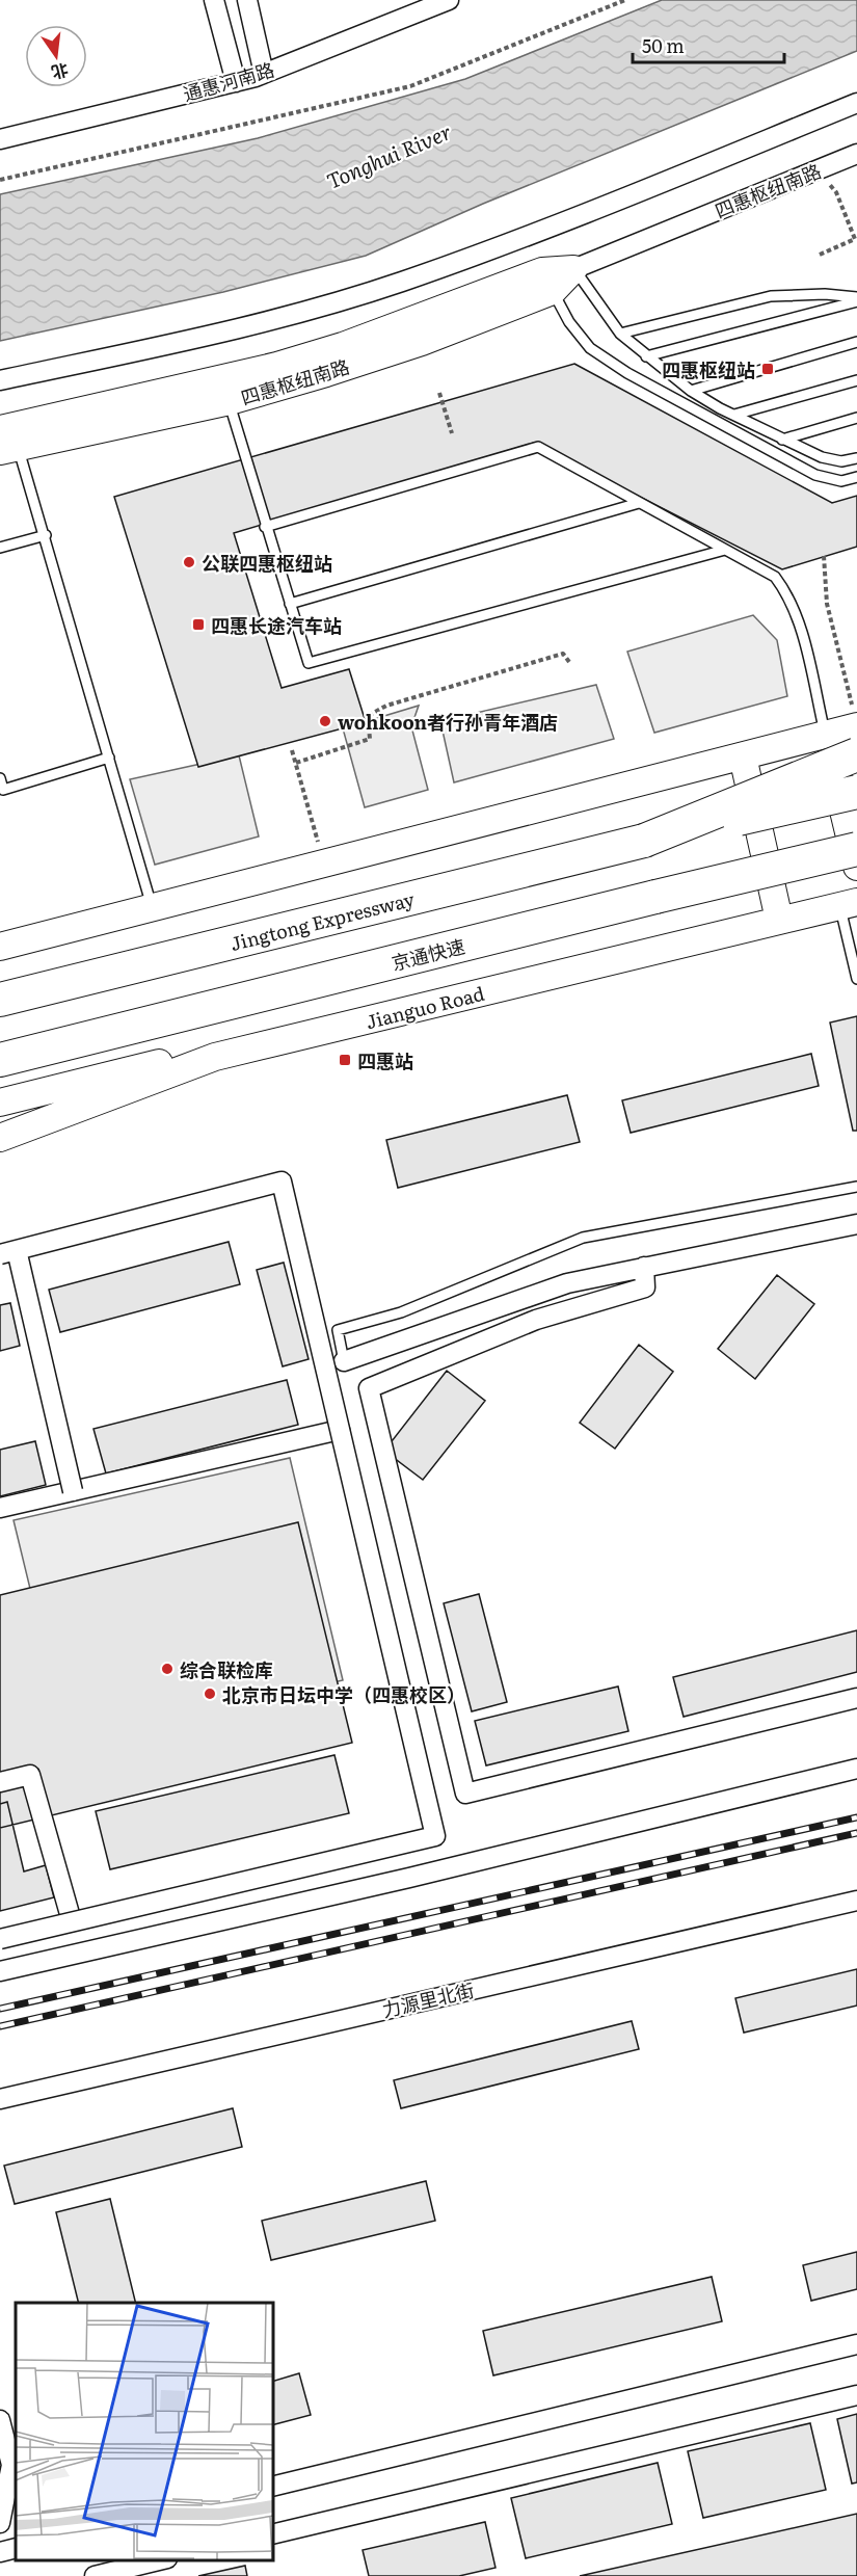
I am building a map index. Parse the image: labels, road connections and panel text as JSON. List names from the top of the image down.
{
  "streets": {
    "highway": ["Jingtong Expressway", "京通快速"],
    "main road": ["四惠枢纽南路", "Jianguo Road"],
    "street": ["通惠河南路", "力源里北街"]
  },
  "water": ["Tonghui River"],
  "places": {
    "transit": ["四惠枢纽站", "四惠长途汽车站", "四惠站"],
    "other": [
      "公联四惠枢纽站",
      "wohkoon者行孙青年酒店",
      "综合联检库",
      "北京市日坛中学（四惠校区）"
    ]
  },
  "scale_bar": "50 m",
  "north": "bottom"
}
